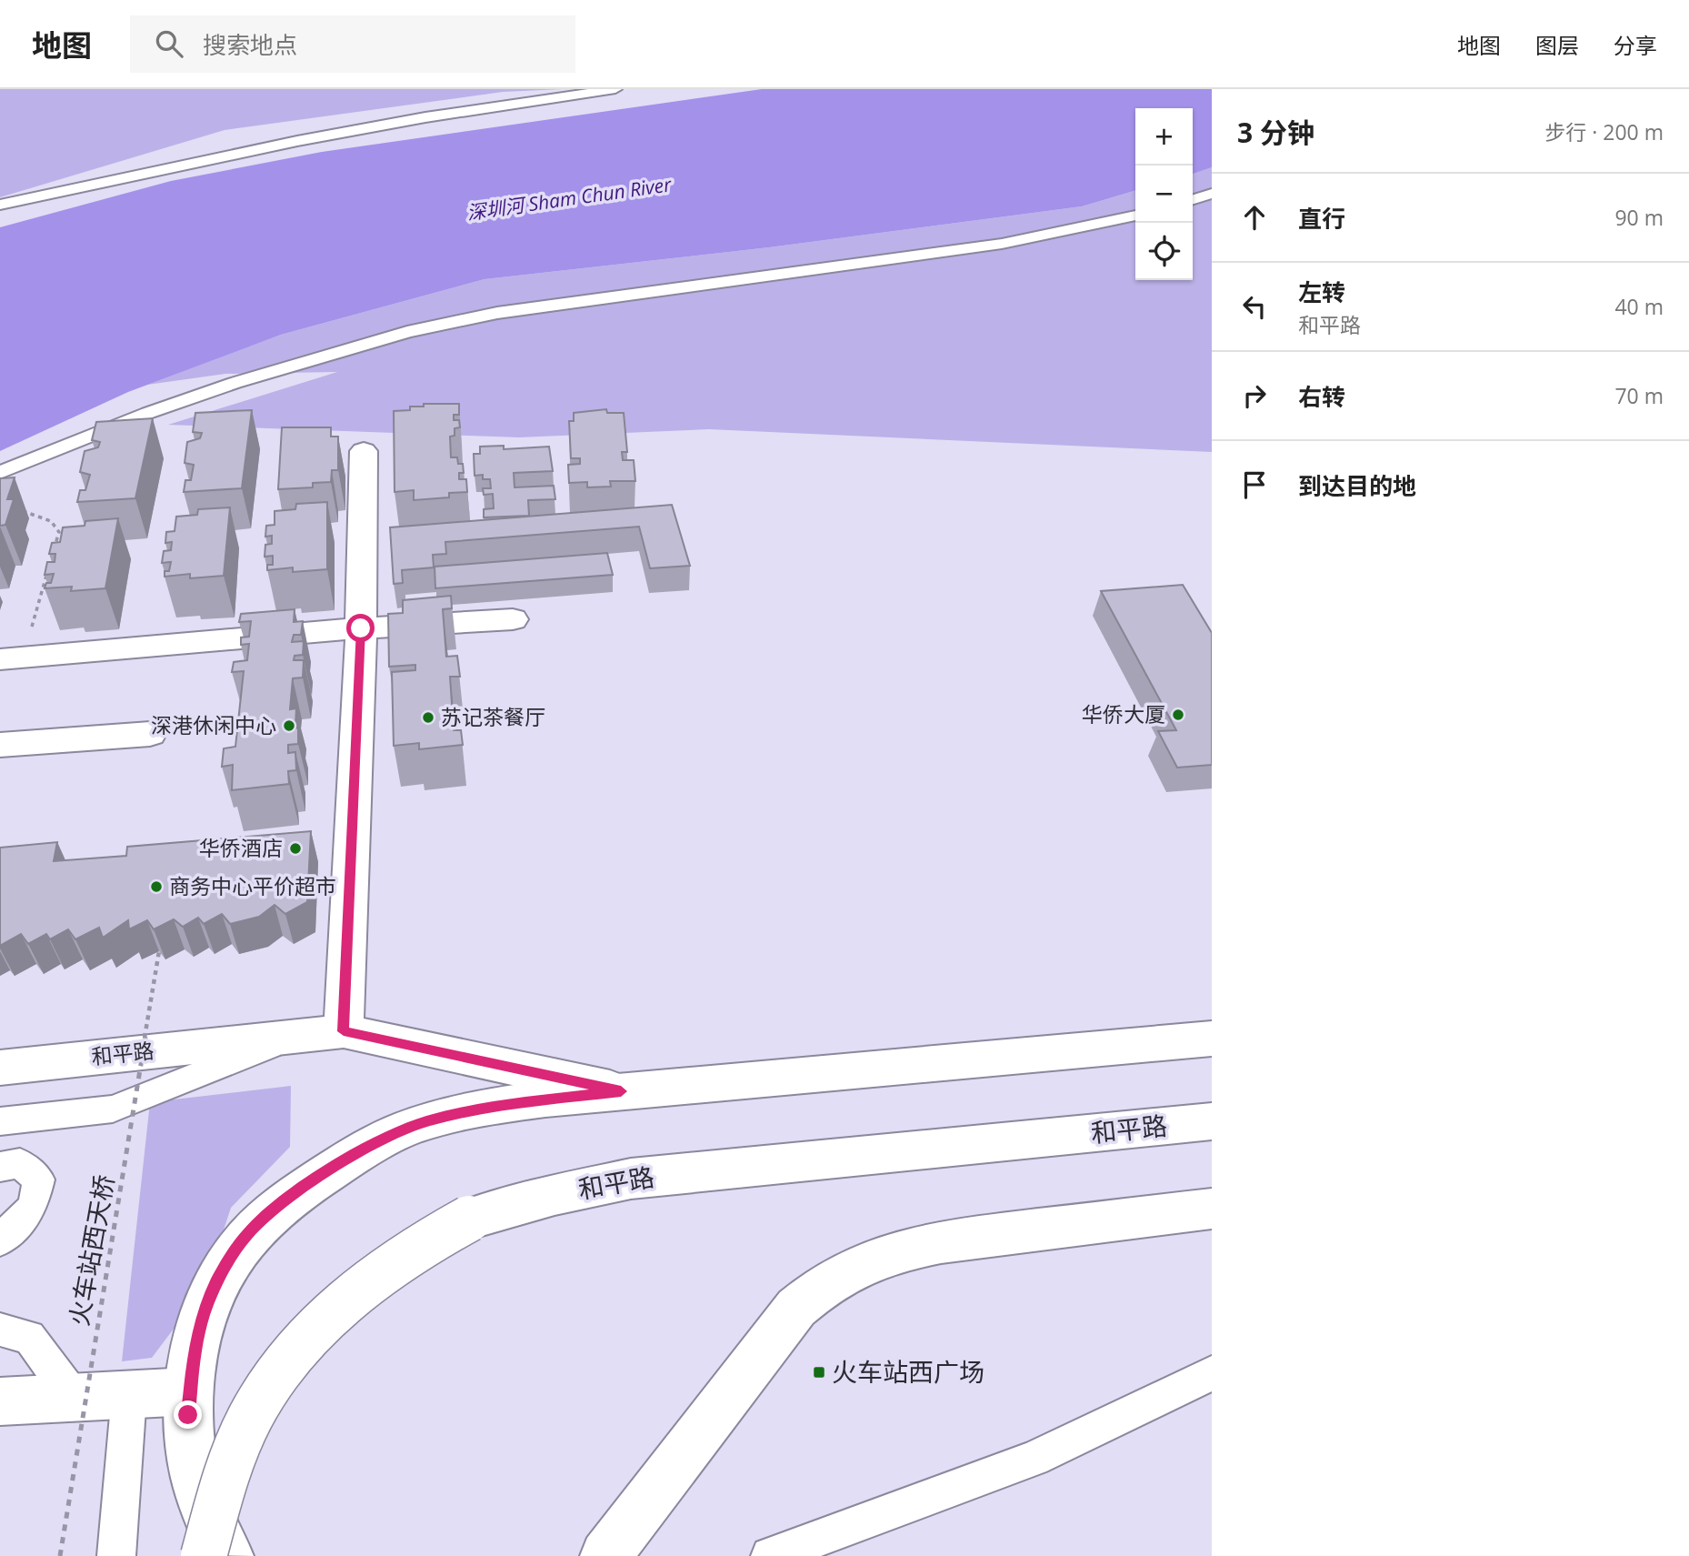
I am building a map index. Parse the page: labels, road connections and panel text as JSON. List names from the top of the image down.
{
  "streets": {
    "street": ["和平路"],
    "path": ["火车站西天桥"]
  },
  "water": ["深圳河 Sham Chun River"],
  "places": {
    "other": [
      "华侨大厦",
      "苏记茶餐厅",
      "深港休闲中心",
      "华侨酒店",
      "商务中心平价超市"
    ],
    "transit": ["火车站西广场"]
  },
  "page": {
    "header": "地图",
    "search": "搜索地点",
    "nav": ["地图", "图层", "分享"],
    "heading": ["3 分钟", "步行 · 200 m"],
    "map_buttons": ["+", "−"],
    "list": [
      ["直行", "90 m"],
      ["左转", "和平路", "40 m"],
      ["右转", "70 m"],
      "到达目的地"
    ]
  }
}
